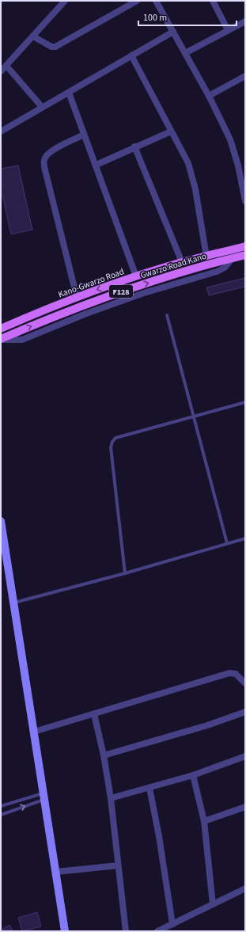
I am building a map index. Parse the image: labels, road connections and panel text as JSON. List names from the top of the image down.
{
  "streets": {
    "main road": ["Gwarzo Road Kano", "Kano-Gwarzo Road", "F128"]
  },
  "scale_bar": "100 m"
}
